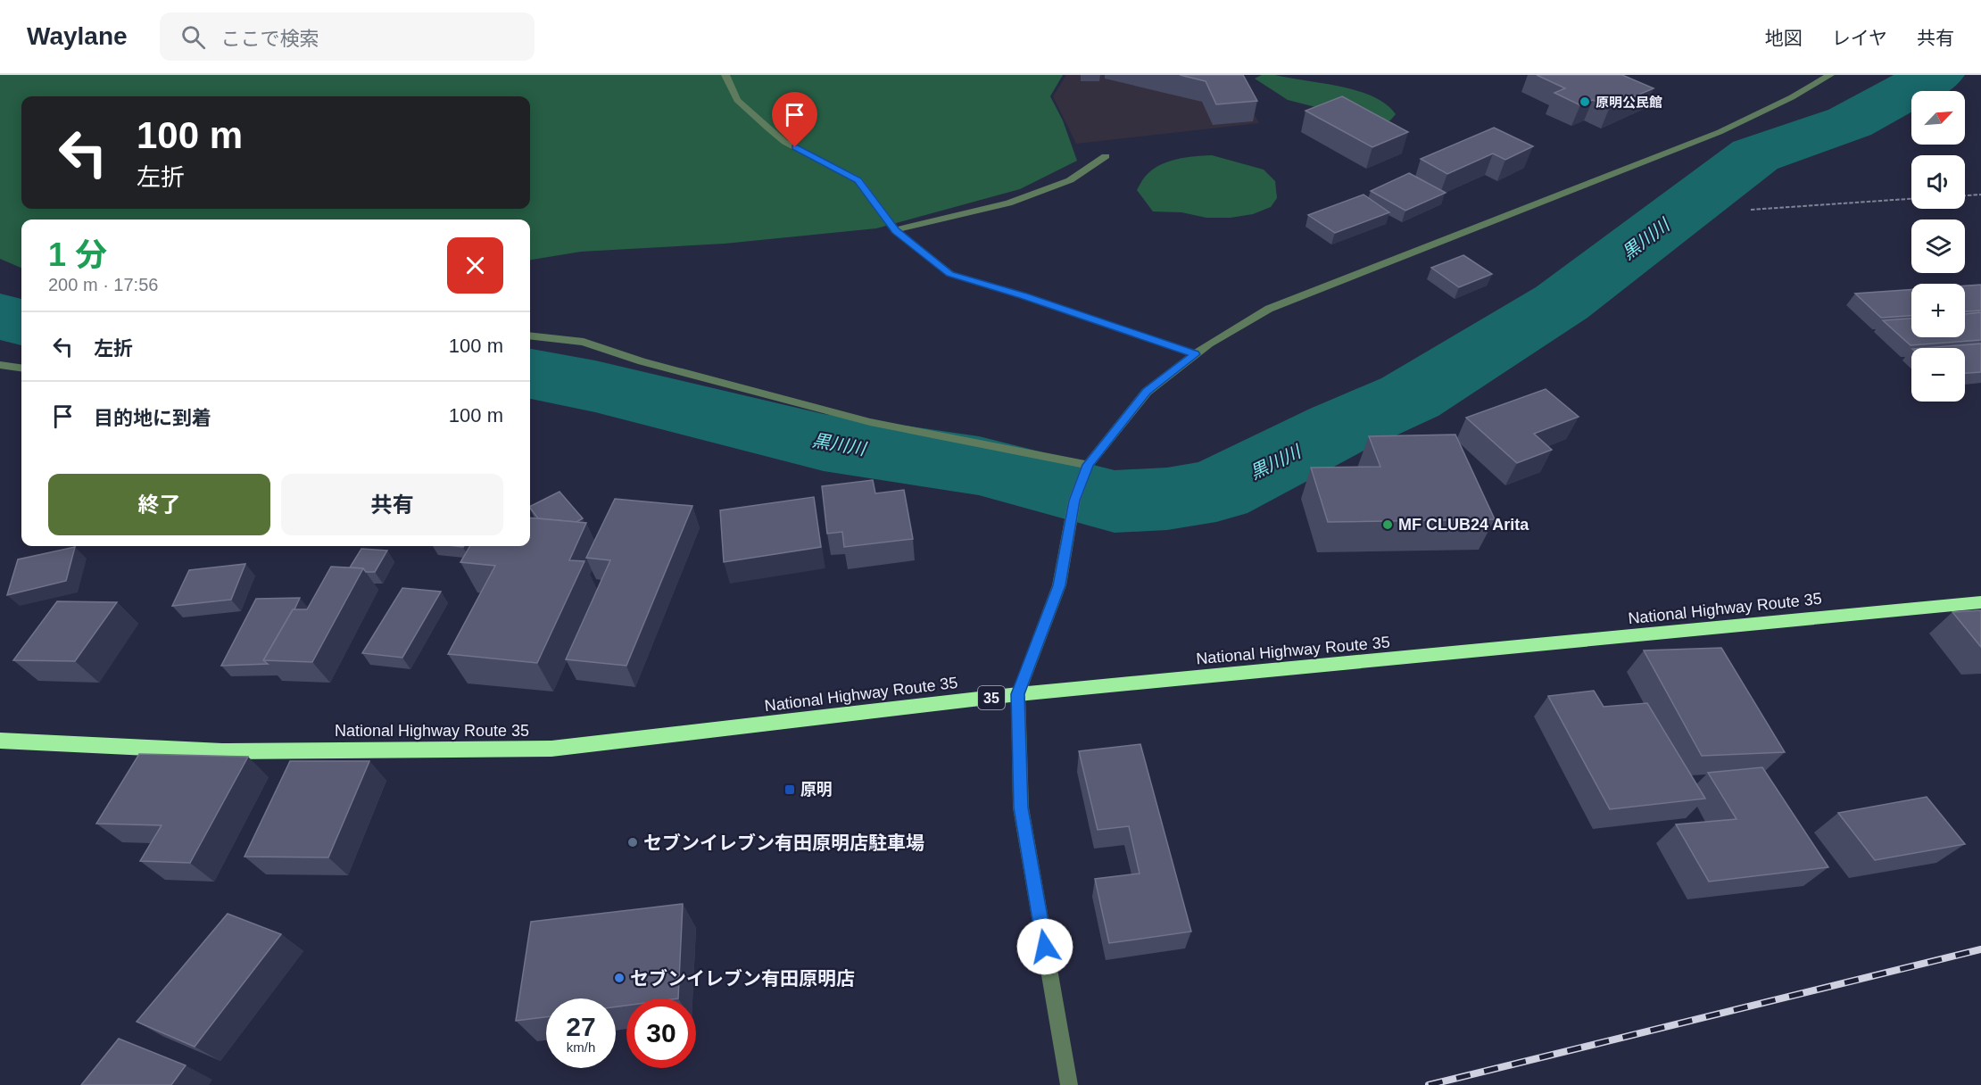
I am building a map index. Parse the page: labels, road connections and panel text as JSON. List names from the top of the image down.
{
  "streets": {
    "highway": ["National Highway Route 35", "35"]
  },
  "water": ["黒川川"],
  "places": {
    "other": [
      "原明公民館",
      "MF CLUB24 Arita",
      "セブンイレブン有田原明店駐車場",
      "セブンイレブン有田原明店"
    ],
    "transit": ["原明"]
  },
  "north": "top right",
  "page": {
    "header": "Waylane",
    "search": "ここで検索",
    "nav": ["地図", "レイヤ", "共有"],
    "map_buttons": ["+", "−"],
    "turn": ["100 m", "左折"],
    "heading": ["1 分", "200 m · 17:56"],
    "list": [
      {
        "name": "左折",
        "value": "100 m"
      },
      {
        "name": "目的地に到着",
        "value": "100 m"
      }
    ],
    "buttons": ["終了", "共有"],
    "speed": "27 km/h",
    "limit": "30"
  }
}
